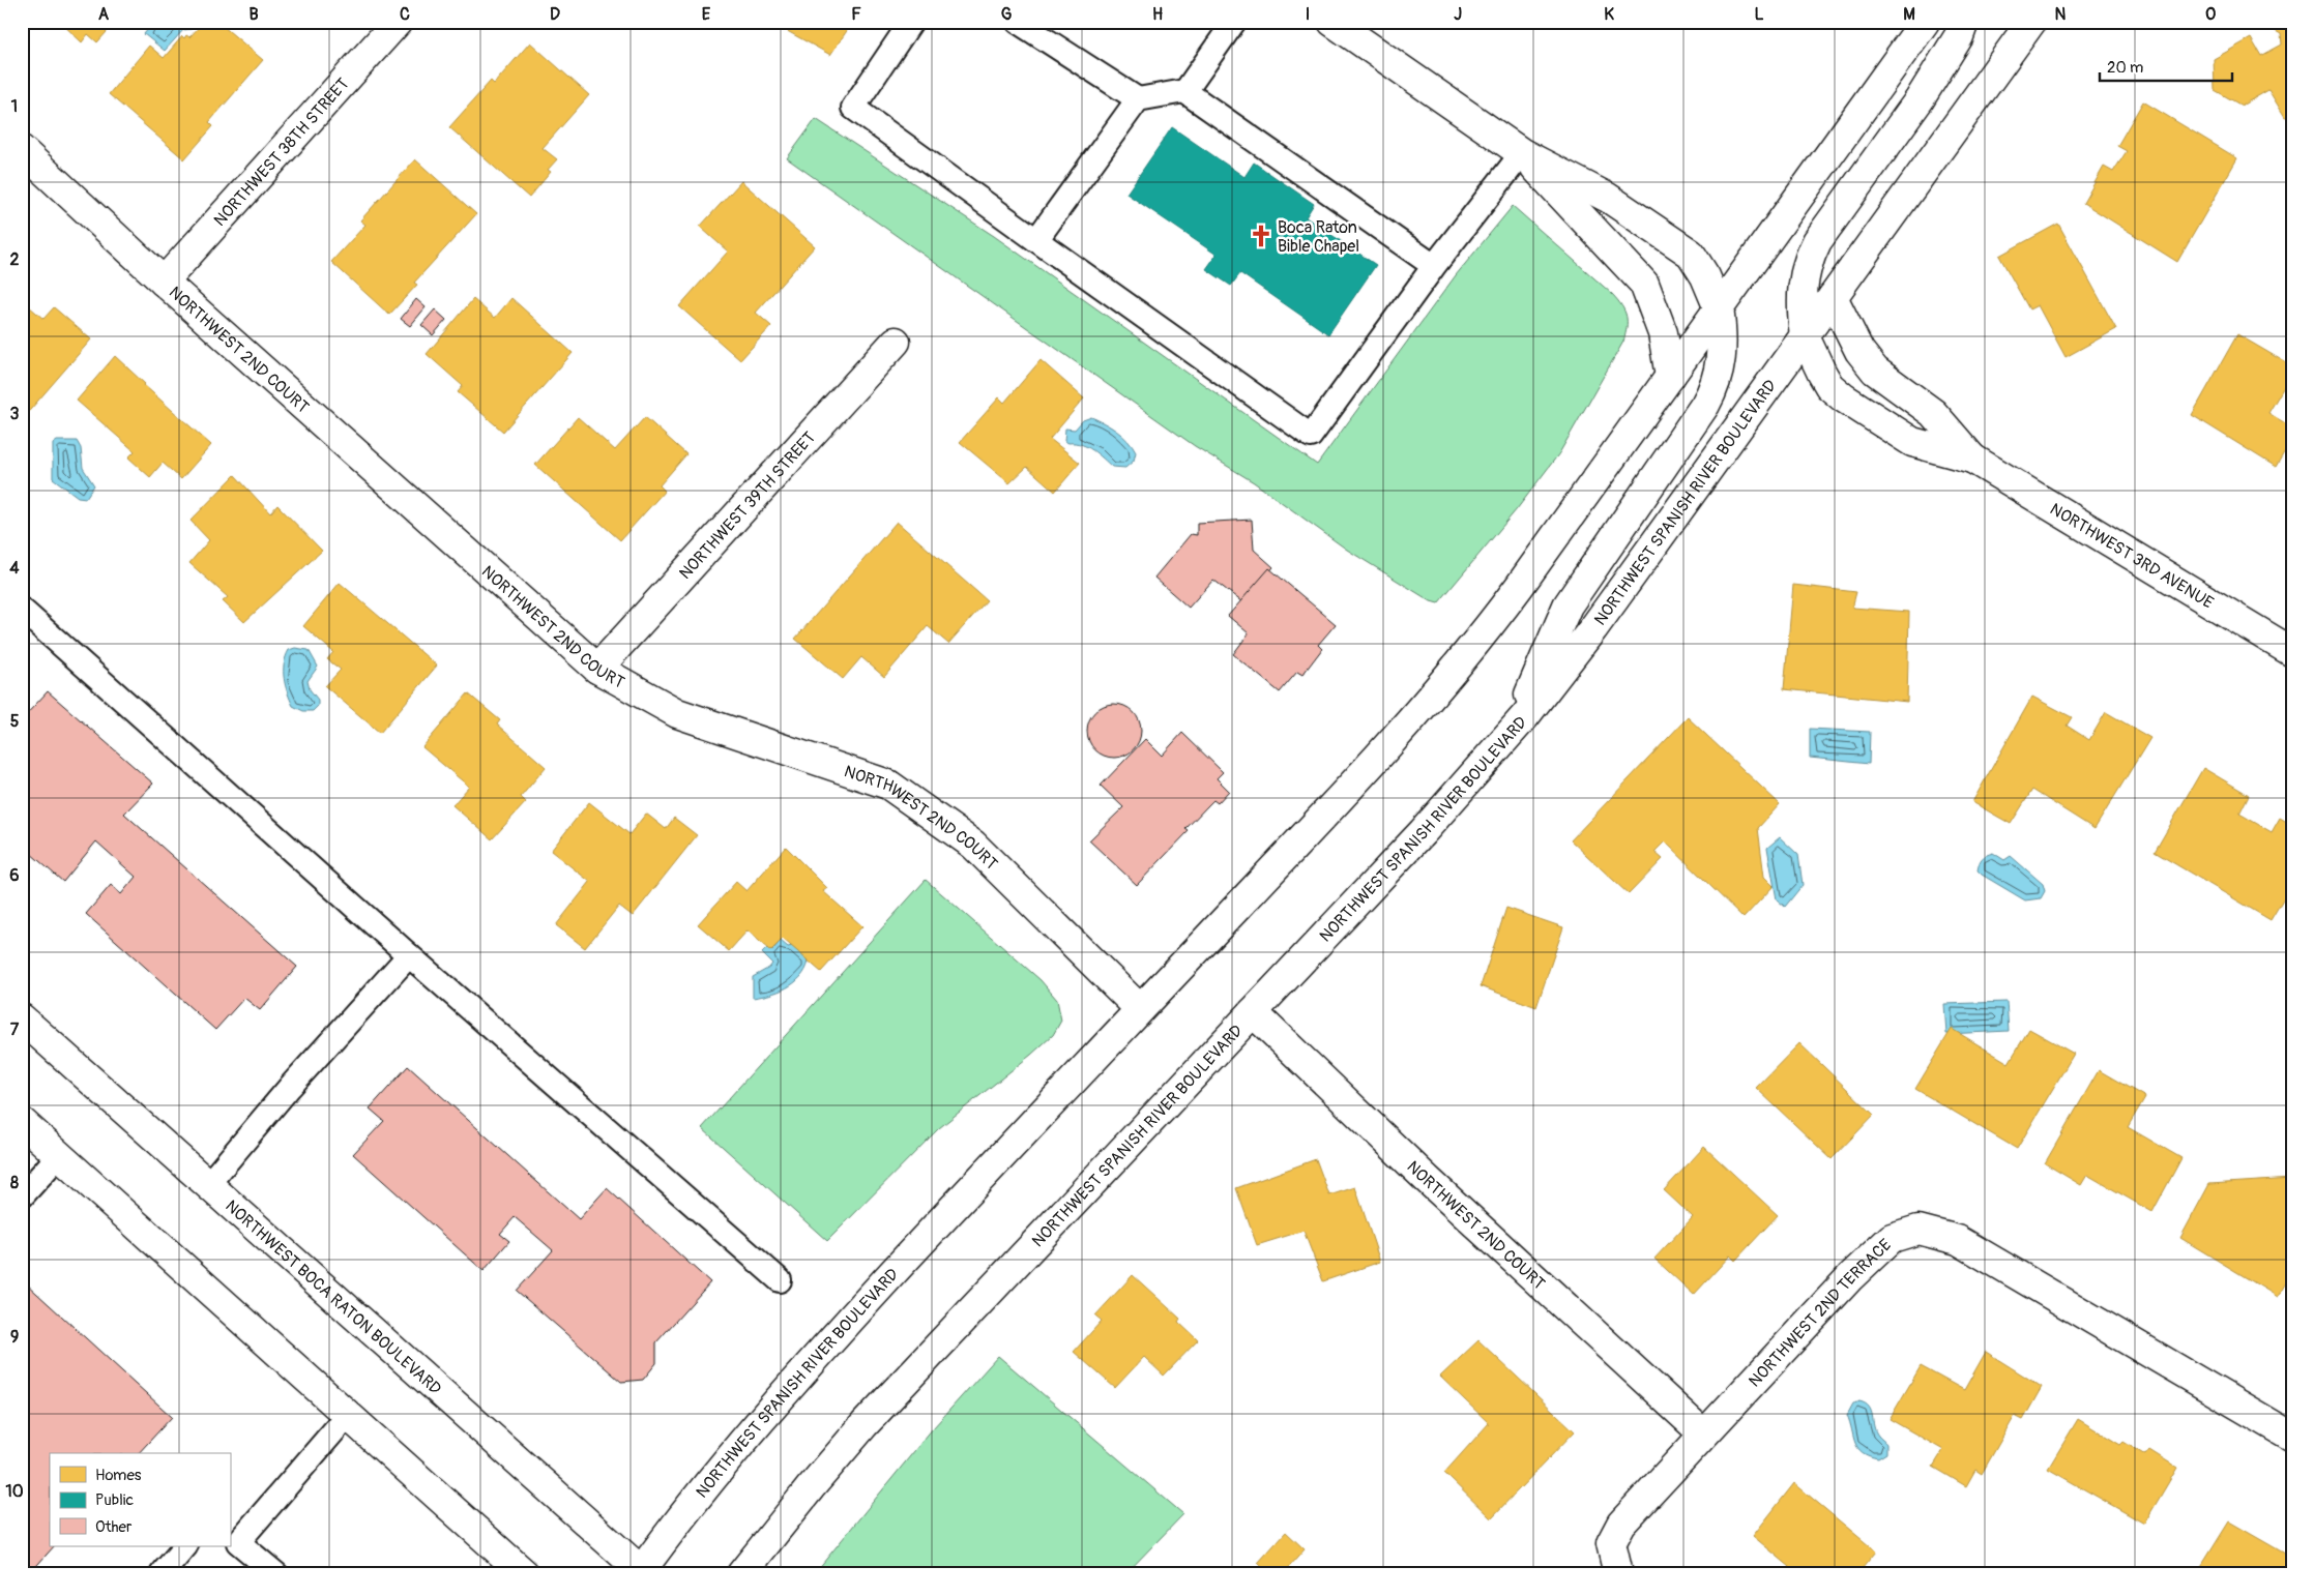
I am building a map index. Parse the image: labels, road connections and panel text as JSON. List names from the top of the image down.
{
  "streets": {
    "street": [
      "NORTHWEST 38TH STREET",
      "NORTHWEST 2ND COURT",
      "NORTHWEST SPANISH RIVER BOULEVARD",
      "NORTHWEST 39TH STREET",
      "NORTHWEST 3RD AVENUE",
      "NORTHWEST BOCA RATON BOULEVARD",
      "NORTHWEST 2ND TERRACE"
    ]
  },
  "crossings": [
    ["NORTHWEST 38TH STREET", "NORTHWEST 2ND COURT"],
    ["NORTHWEST 2ND COURT", "NORTHWEST SPANISH RIVER BOULEVARD"],
    ["NORTHWEST 2ND COURT", "NORTHWEST 39TH STREET"],
    ["NORTHWEST 2ND COURT", "NORTHWEST 2ND TERRACE"],
    ["NORTHWEST SPANISH RIVER BOULEVARD", "NORTHWEST 3RD AVENUE"],
    ["NORTHWEST SPANISH RIVER BOULEVARD", "NORTHWEST BOCA RATON BOULEVARD"]
  ],
  "places": {
    "church": ["Boca Raton Bible Chapel"]
  },
  "legend": ["Homes", "Public", "Other"],
  "scale_bar": "20 m",
  "grid": {
    "columns": [
      "A",
      "B",
      "C",
      "D",
      "E",
      "F",
      "G",
      "H",
      "I",
      "J",
      "K",
      "L",
      "M",
      "N",
      "O"
    ],
    "rows": [
      "1",
      "2",
      "3",
      "4",
      "5",
      "6",
      "7",
      "8",
      "9",
      "10"
    ]
  }
}
